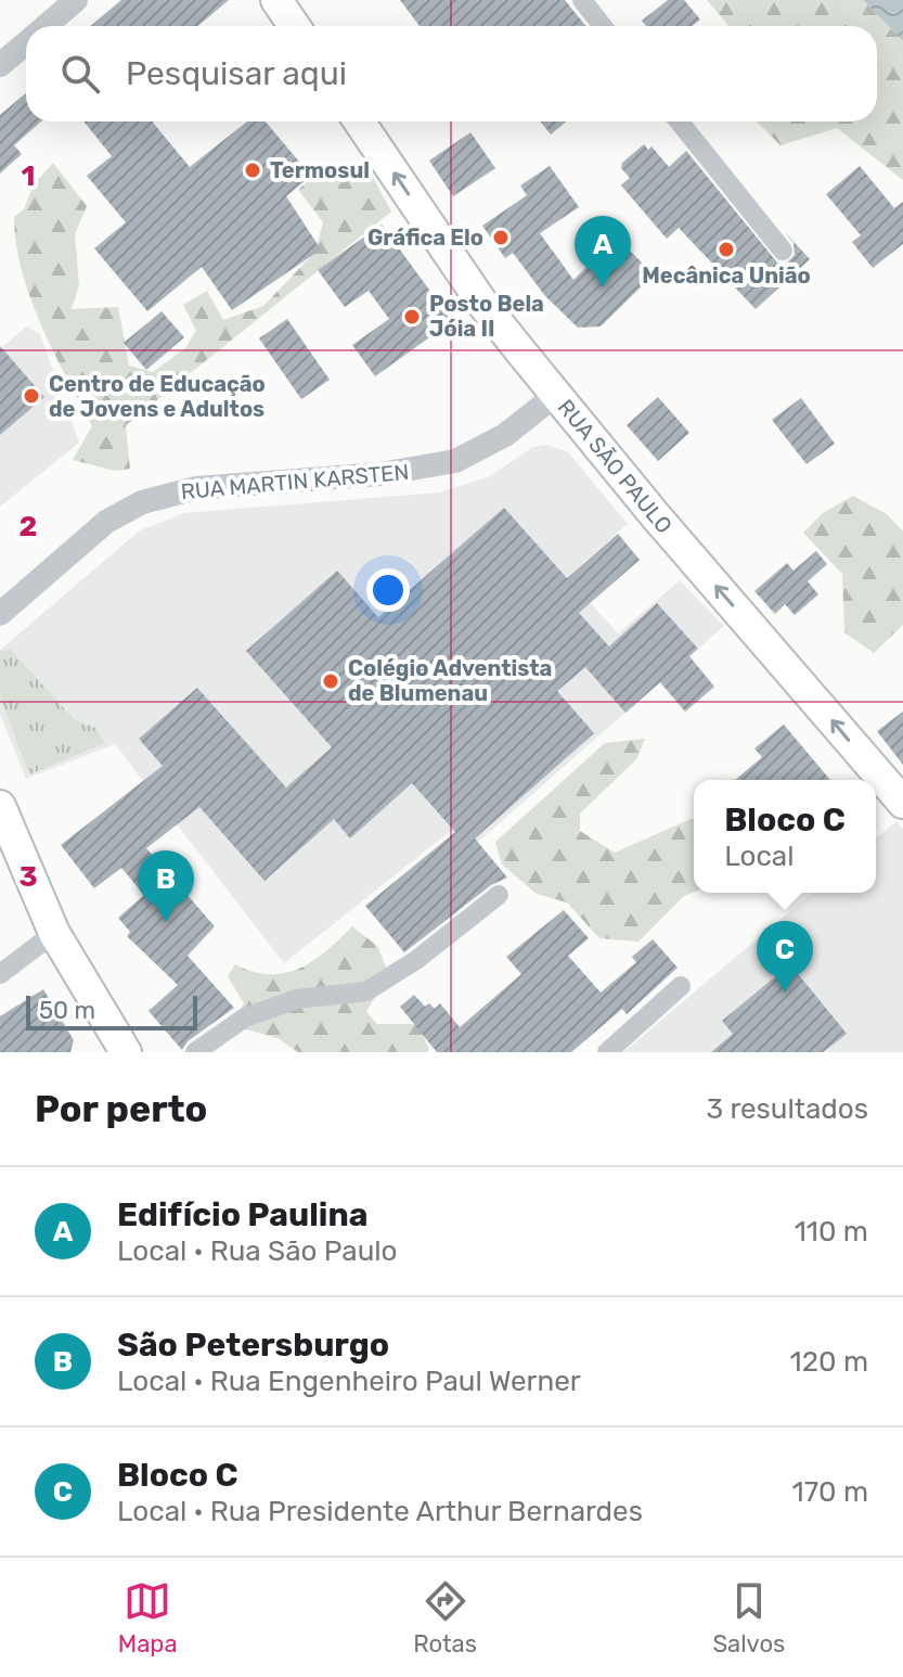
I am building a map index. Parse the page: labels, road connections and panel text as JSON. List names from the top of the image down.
{
  "streets": {
    "main road": ["RUA SÃO PAULO"],
    "street": ["RUA MARTIN KARSTEN"]
  },
  "crossings": [
    ["RUA SÃO PAULO", "RUA MARTIN KARSTEN"]
  ],
  "one_way": ["RUA SÃO PAULO"],
  "places": [
    "Termosul",
    "Gráfica Elo",
    "Mecânica União",
    "Posto Bela Jóia II",
    "Centro de Educação de Jovens e Adultos",
    "Colégio Adventista de Blumenau"
  ],
  "scale_bar": "50 m",
  "page": {
    "search": "Pesquisar aqui",
    "pins": ["A", "B", "C"],
    "popup": ["Bloco C", "Local"],
    "scale": "50 m",
    "heading": ["Por perto", "3 resultados"],
    "list": [
      {
        "mark": "A",
        "name": "Edifício Paulina",
        "note": "Local · Rua São Paulo",
        "value": "110 m"
      },
      {
        "mark": "B",
        "name": "São Petersburgo",
        "note": "Local · Rua Engenheiro Paul Werner",
        "value": "120 m"
      },
      {
        "mark": "C",
        "name": "Bloco C",
        "note": "Local · Rua Presidente Arthur Bernardes",
        "value": "170 m"
      }
    ],
    "nav": ["Mapa", "Rotas", "Salvos"]
  },
  "grid": {
    "rows": ["1", "2", "3"]
  }
}
